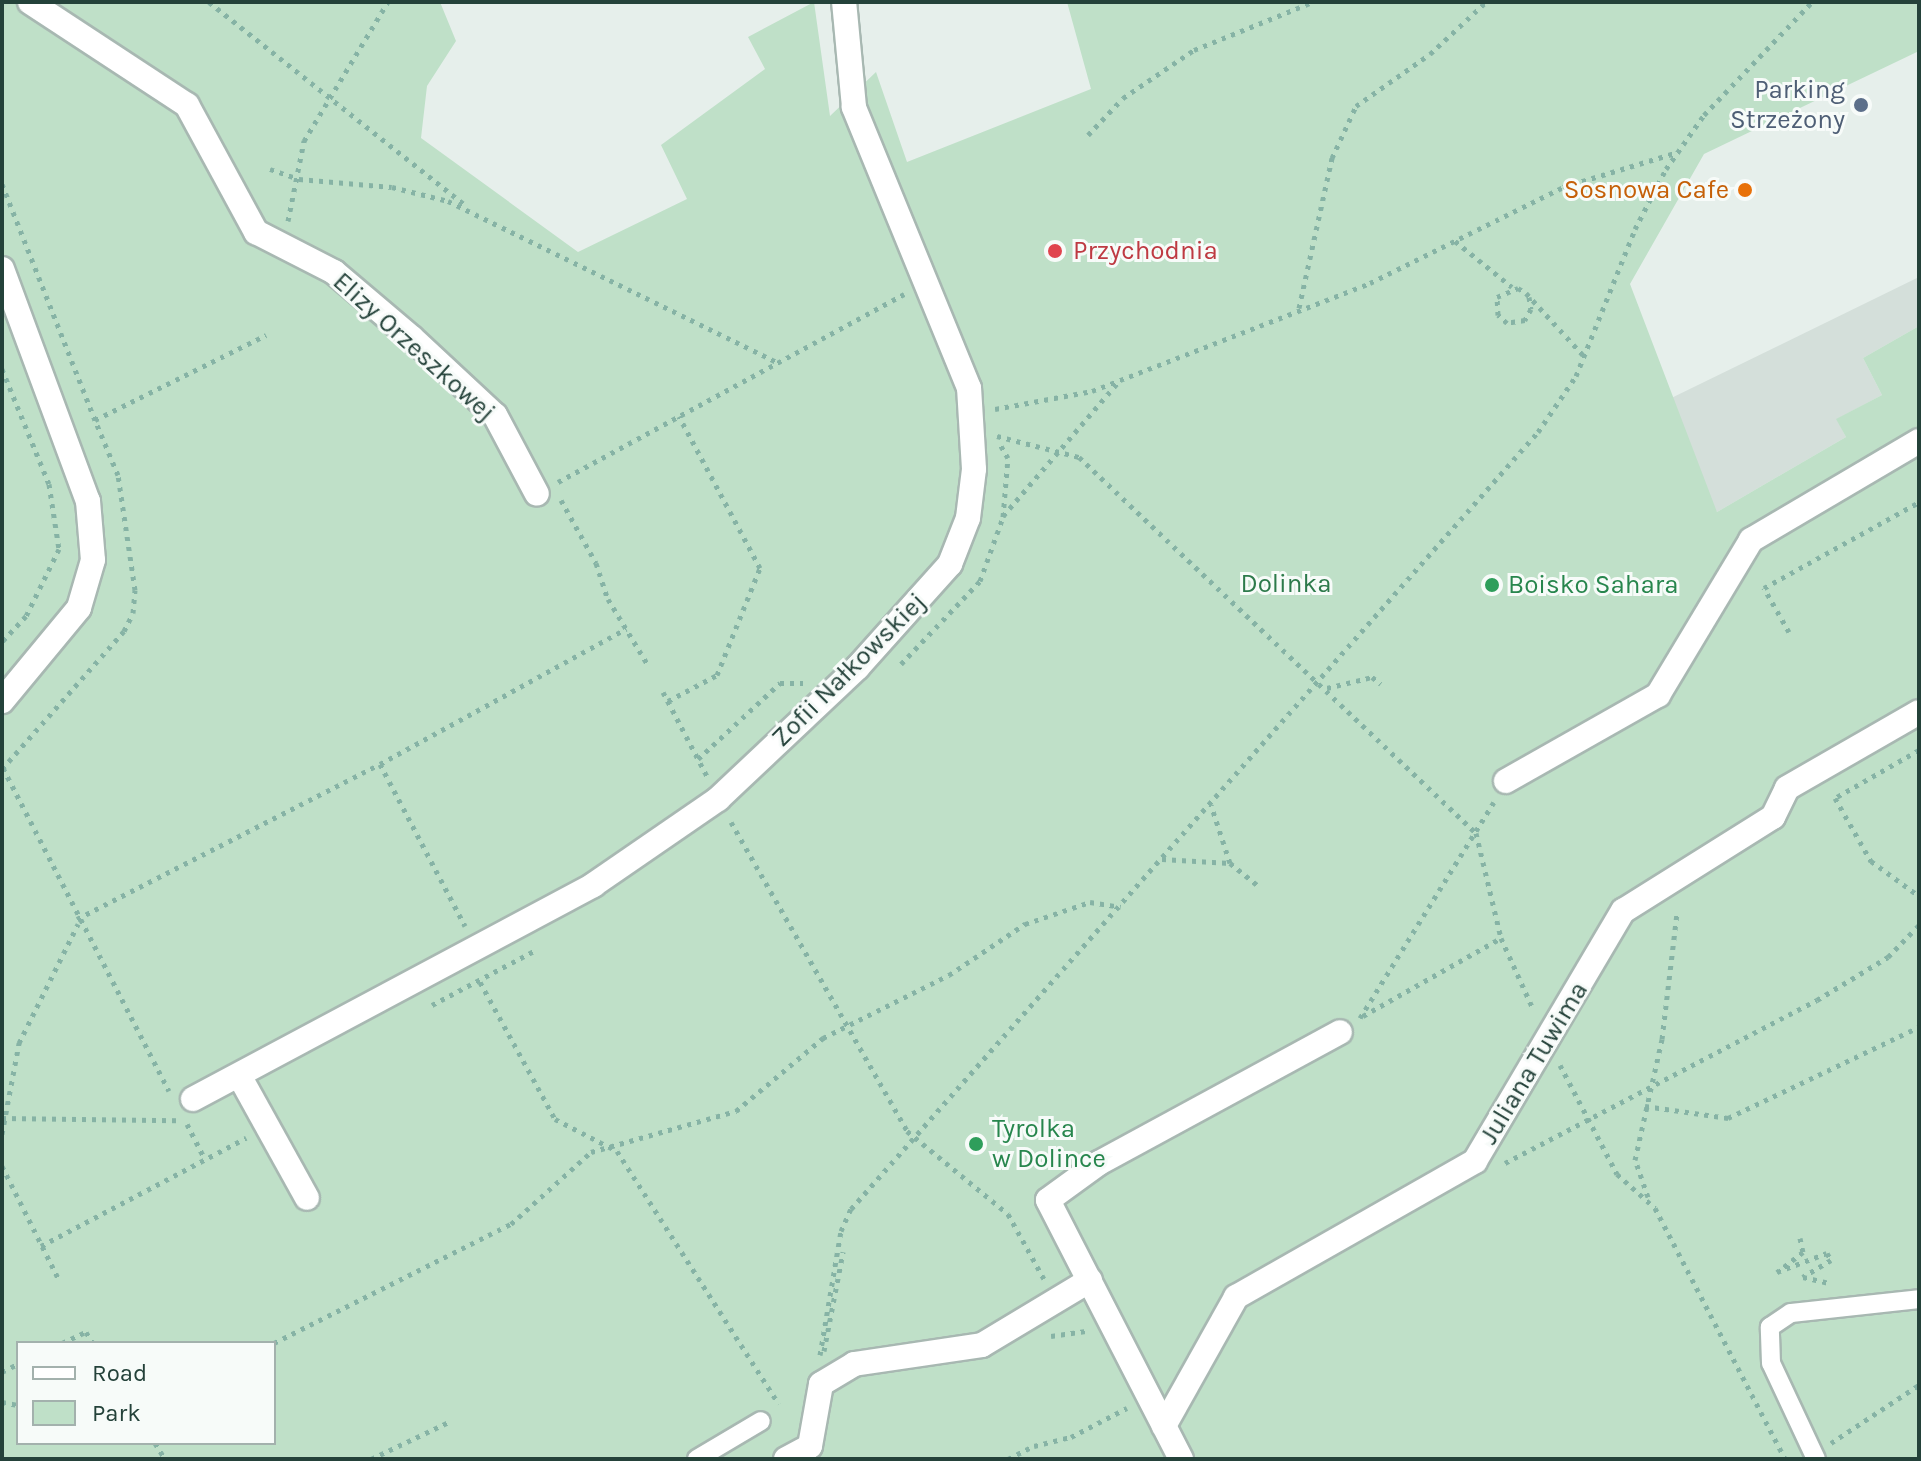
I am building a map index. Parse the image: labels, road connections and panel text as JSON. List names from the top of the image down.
{
  "streets": {
    "street": ["Elizy Orzeszkowej", "Zofii Nałkowskiej", "Juliana Tuwima"]
  },
  "parks": ["Dolinka"],
  "places": [
    "Parking Strzeżony",
    "Sosnowa Cafe",
    "Przychodnia",
    "Boisko Sahara",
    "Tyrolka w Dolince"
  ],
  "legend": ["Road", "Park"]
}
